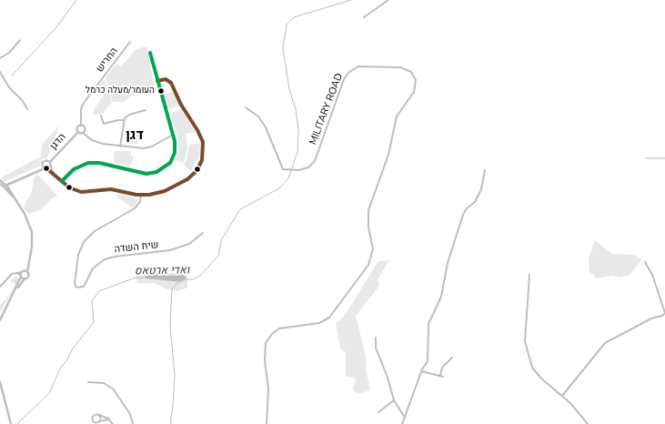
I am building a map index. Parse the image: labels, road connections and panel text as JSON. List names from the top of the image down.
{
  "streets": {
    "street": [
      "החריש",
      "MILITARY ROAD",
      "הדגן",
      "שיח השדה"
    ]
  },
  "districts": ["דגן"],
  "water": ["ואדי ארטאס"],
  "places": ["העומר/מעלה כרמל"]
}
